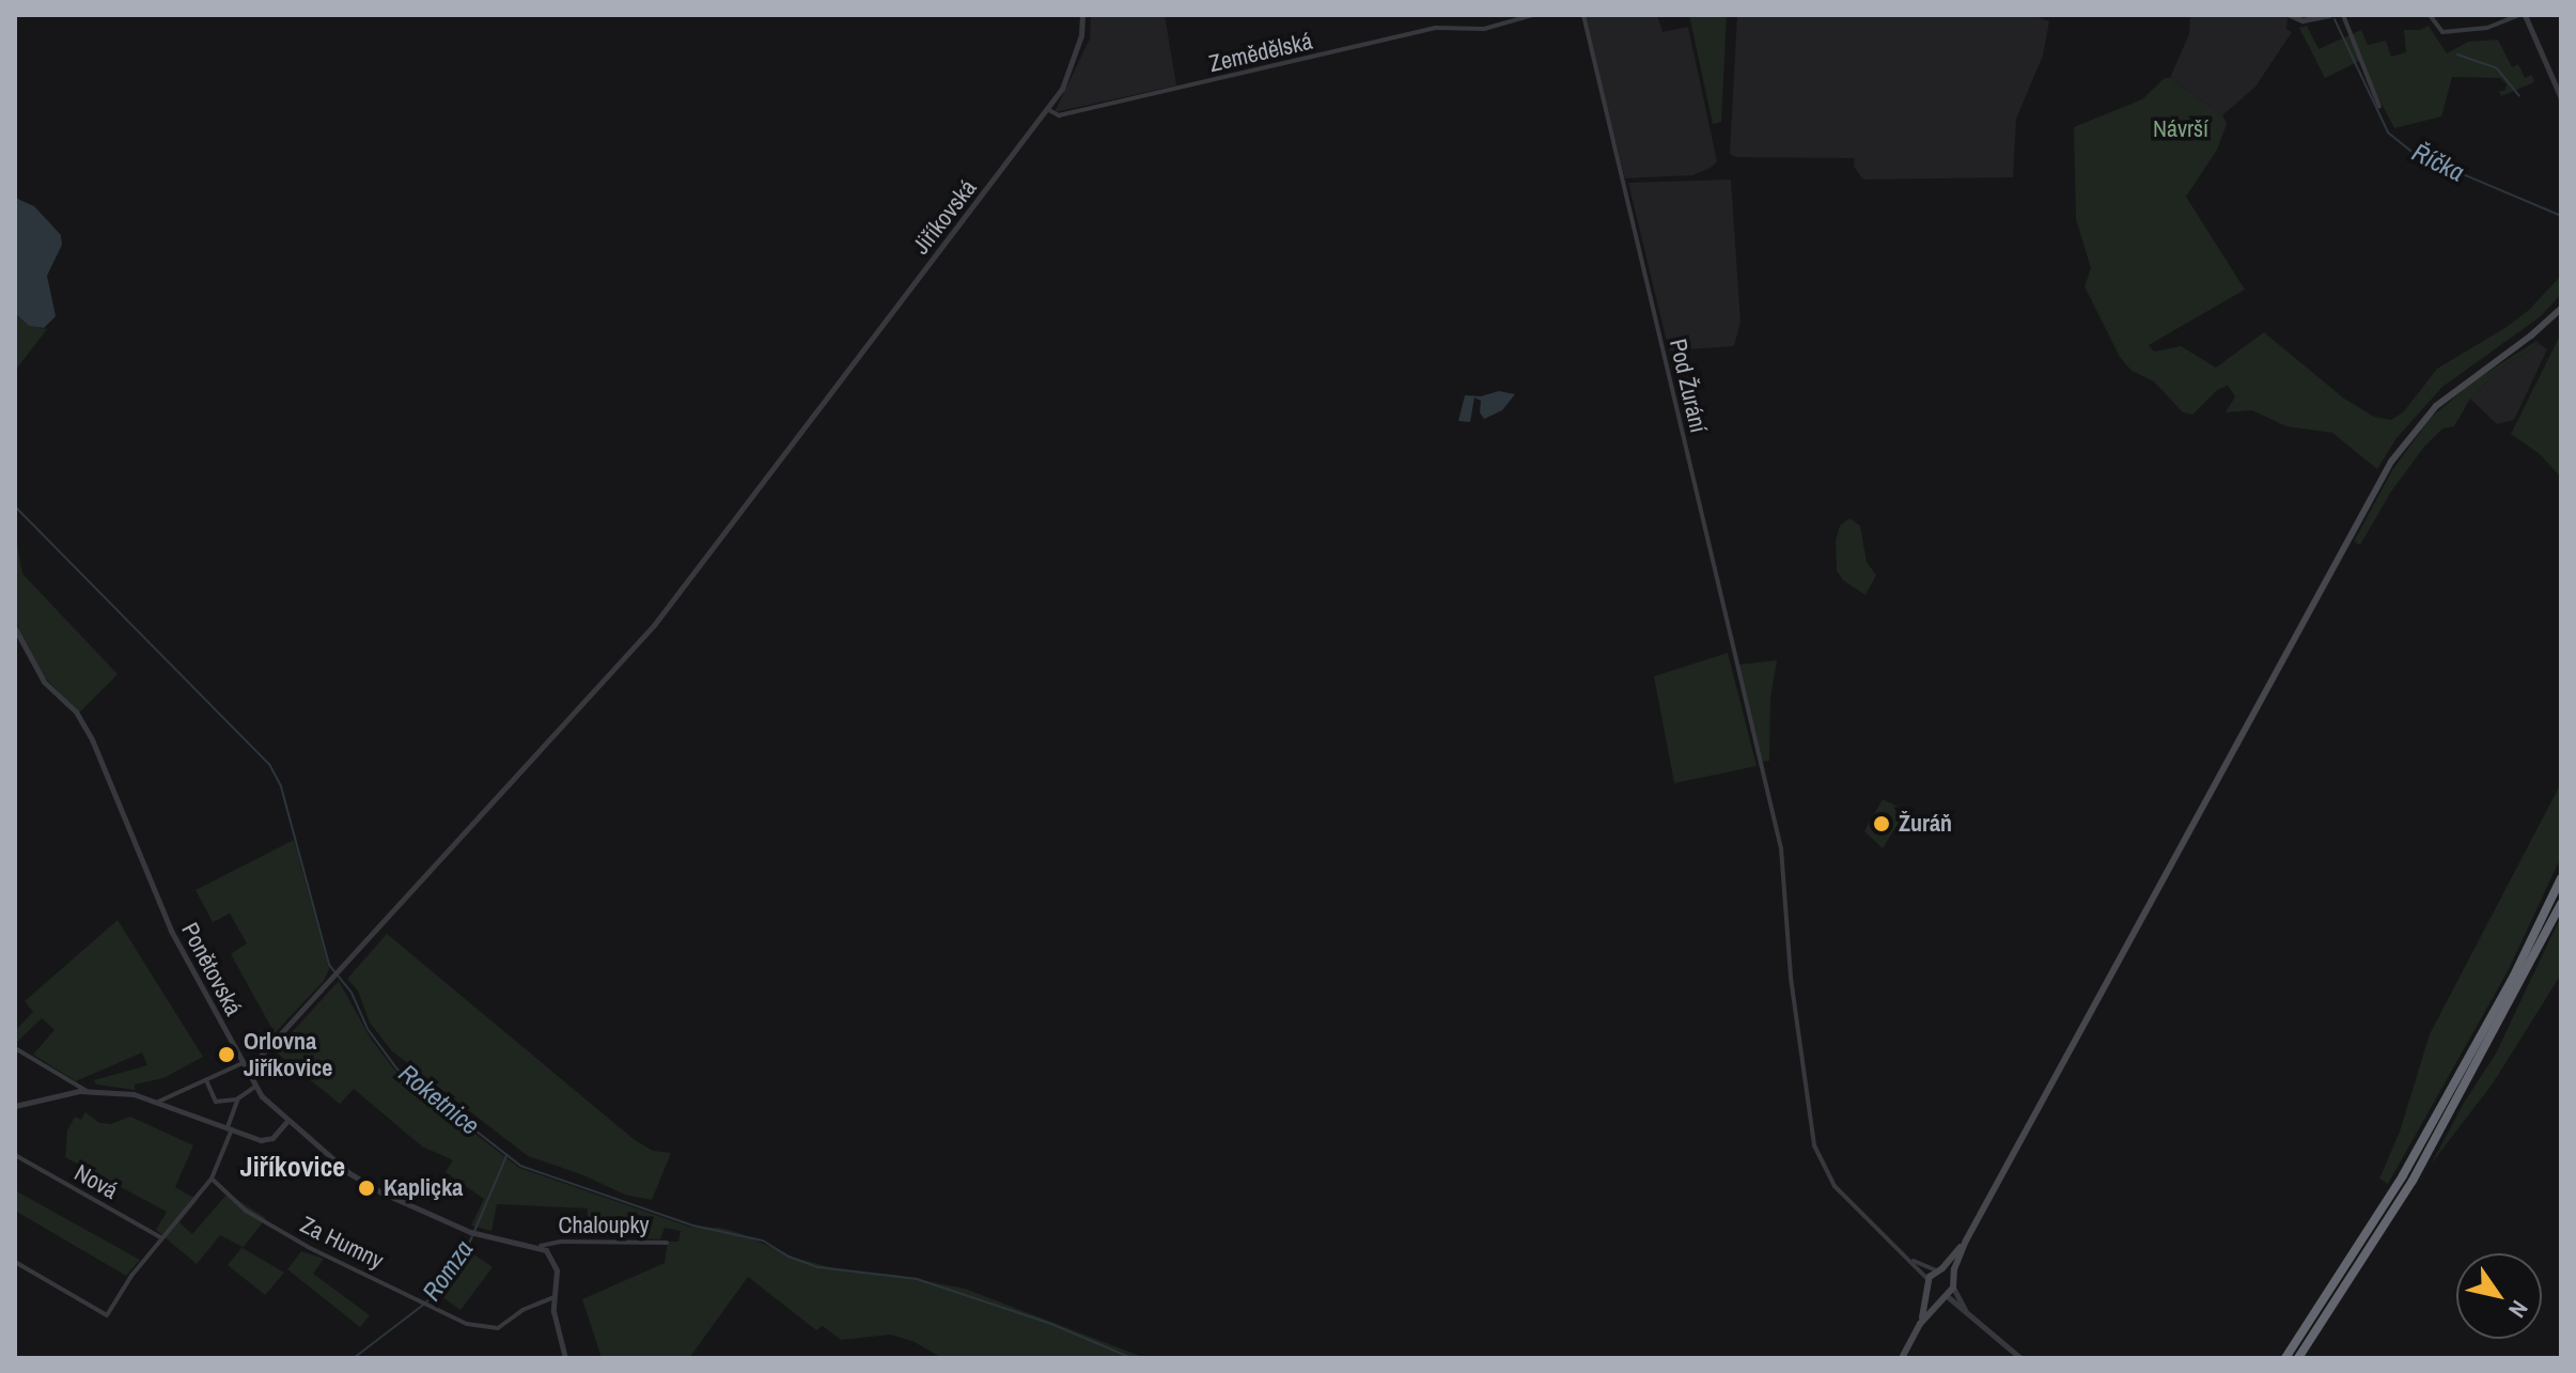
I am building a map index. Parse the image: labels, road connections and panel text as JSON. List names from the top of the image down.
{
  "streets": {
    "street": [
      "Zemědělská",
      "Jiříkovská",
      "Pod Žurání",
      "Ponětovská",
      "Nová",
      "Chaloupky",
      "Za Humny"
    ]
  },
  "crossings": [
    ["Zemědělská", "Jiříkovská"],
    ["Jiříkovská", "Ponětovská"],
    ["Ponětovská", "Chaloupky"]
  ],
  "districts": ["Jiříkovice"],
  "water": ["Říčka", "Roketnice", "Romza"],
  "parks": ["Návrší"],
  "places": ["Žuráň", "Orlovna Jiříkovice", "Kapliçka"],
  "north": "bottom right"
}
